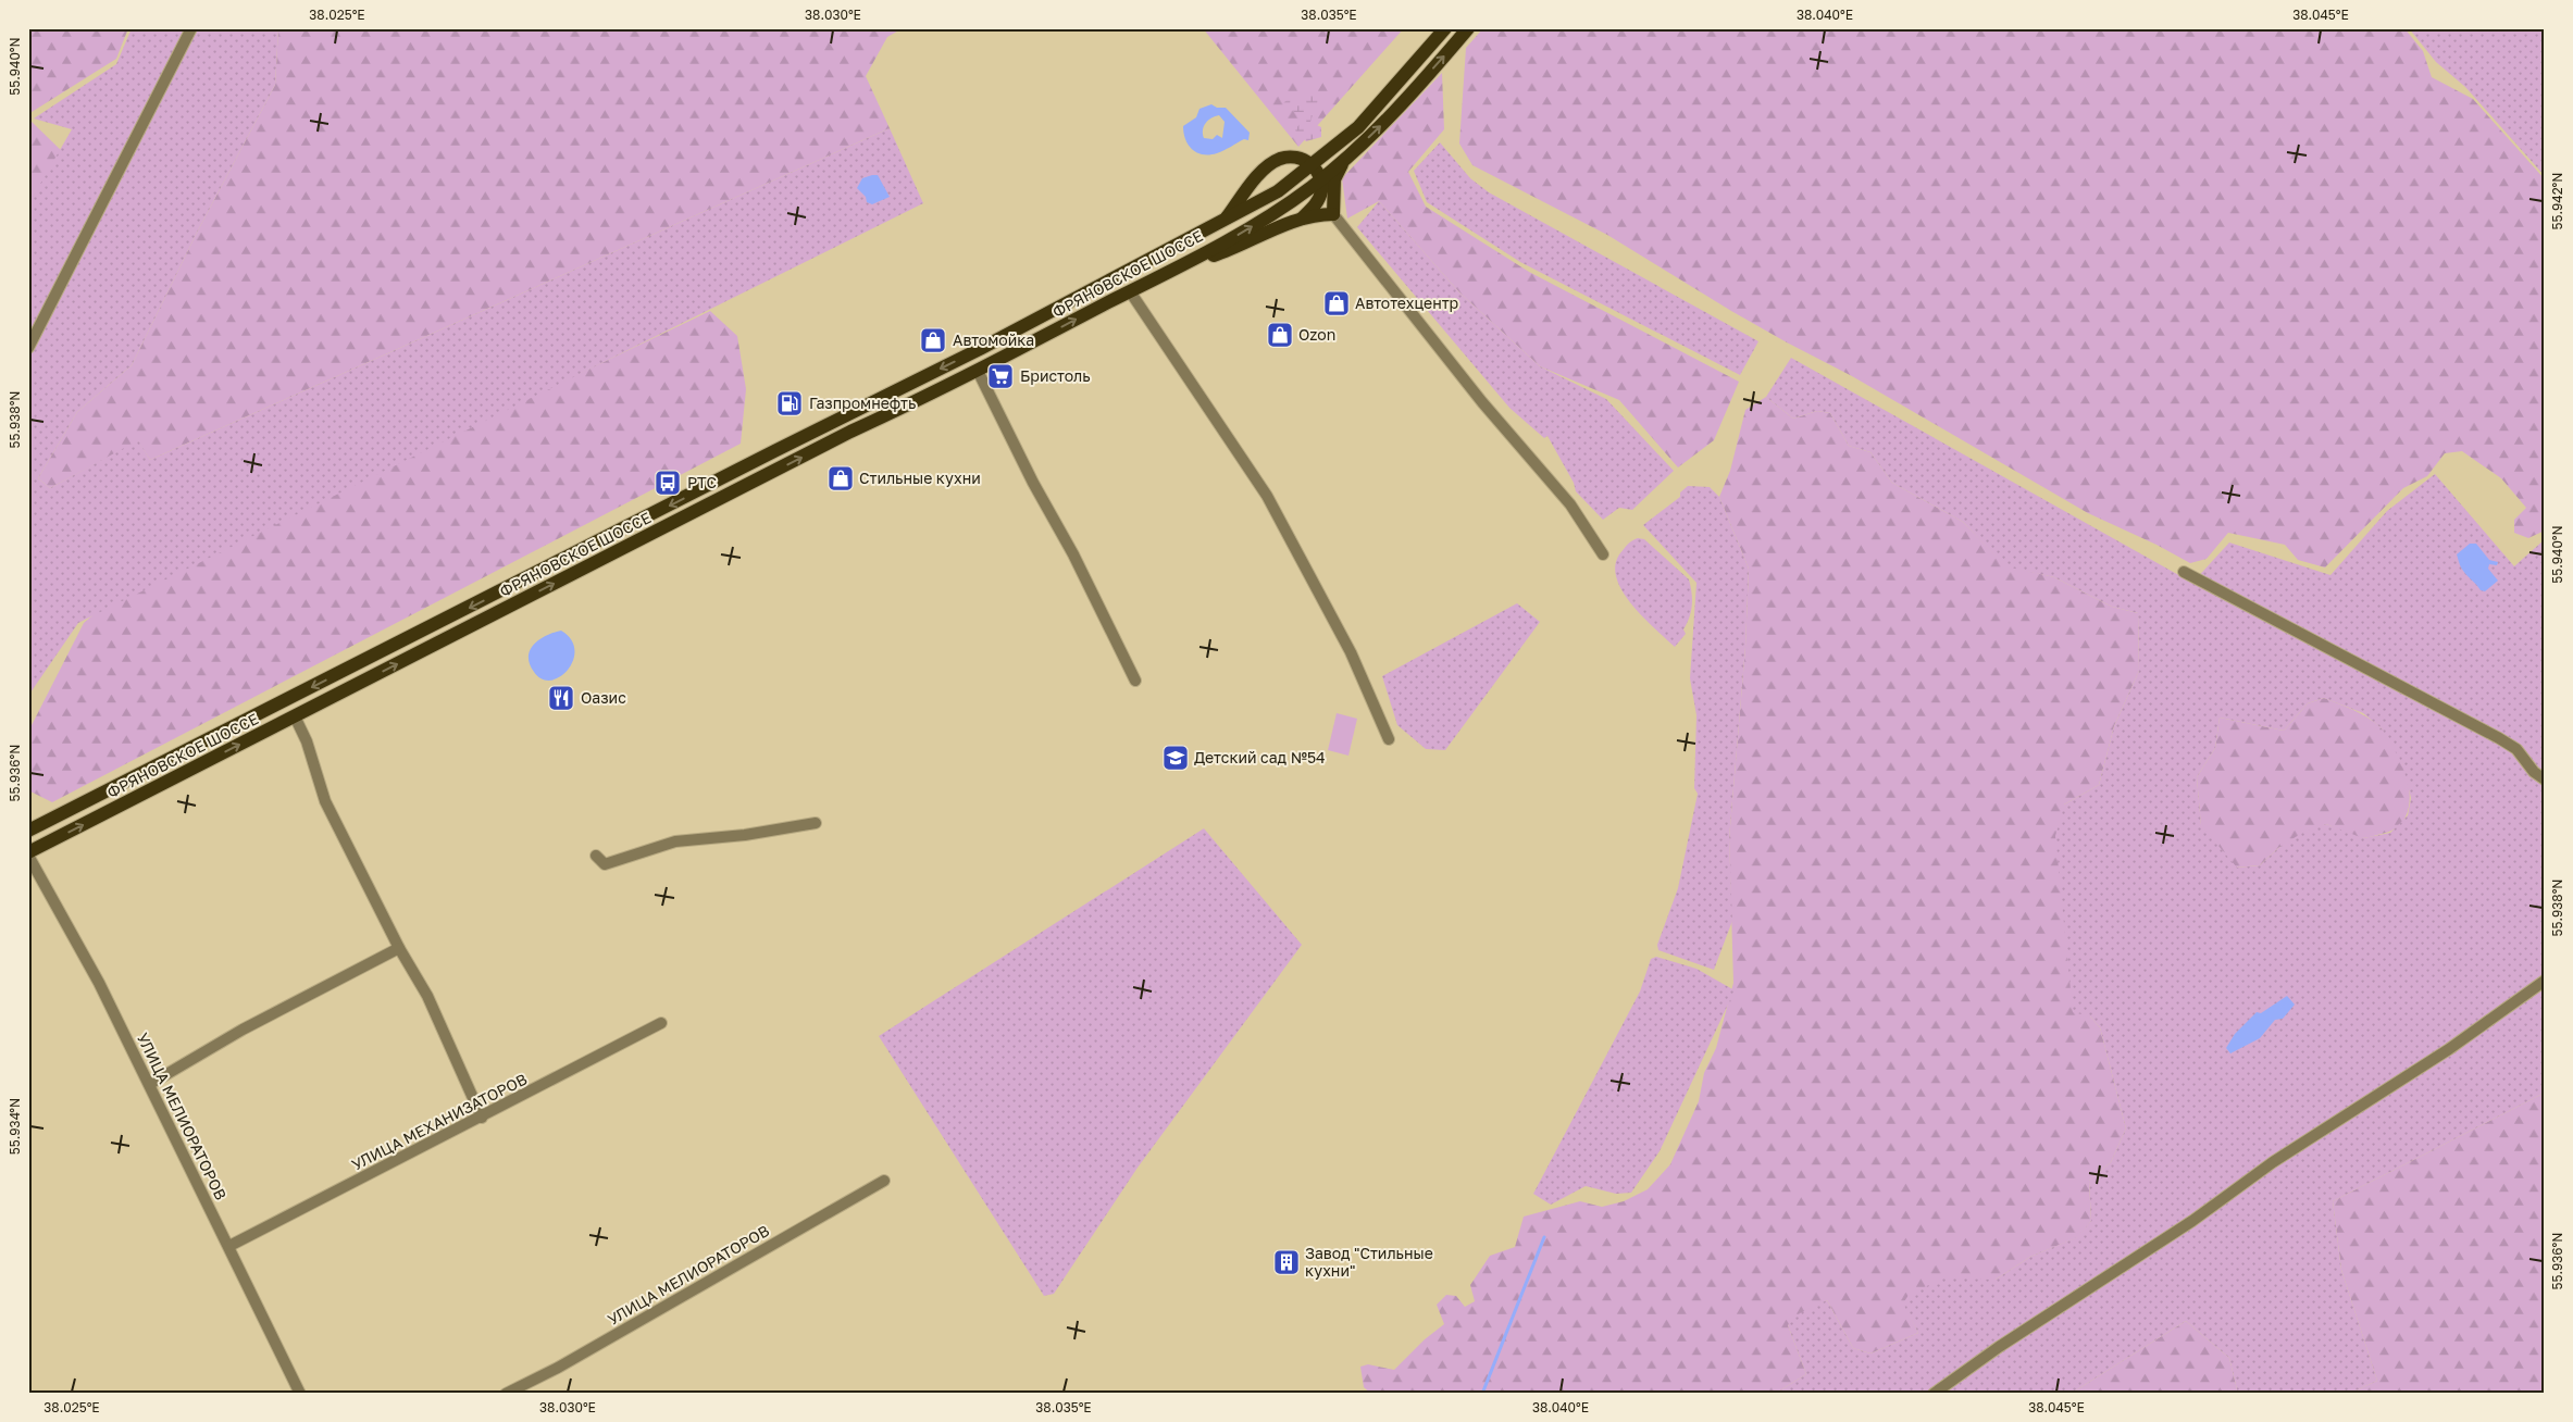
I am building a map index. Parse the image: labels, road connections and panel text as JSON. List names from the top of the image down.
{
  "streets": {
    "main road": ["ФРЯНОВСКОЕ ШОССЕ"],
    "street": ["УЛИЦА МЕЛИОРАТОРОВ", "УЛИЦА МЕХАНИЗАТОРОВ"]
  },
  "crossings": [
    ["ФРЯНОВСКОЕ ШОССЕ", "УЛИЦА МЕЛИОРАТОРОВ"],
    ["УЛИЦА МЕЛИОРАТОРОВ", "УЛИЦА МЕХАНИЗАТОРОВ"]
  ],
  "places": {
    "shop": [
      "Автотехцентр",
      "Ozon",
      "Автомойка",
      "Стильные кухни"
    ],
    "supermarket": ["Бристоль"],
    "fuel station": ["Газпромнефть"],
    "bus stop": ["РТС"],
    "restaurant": ["Оазис"],
    "school or university": ["Детский сад №54"],
    "building": ["Завод \"Стильные кухни\""]
  },
  "coordinates": [
    "38.025°E",
    "38.030°E",
    "38.035°E",
    "38.040°E",
    "38.045°E",
    "55.940°N",
    "55.942°N",
    "55.938°N",
    "55.936°N",
    "55.934°N"
  ]
}
